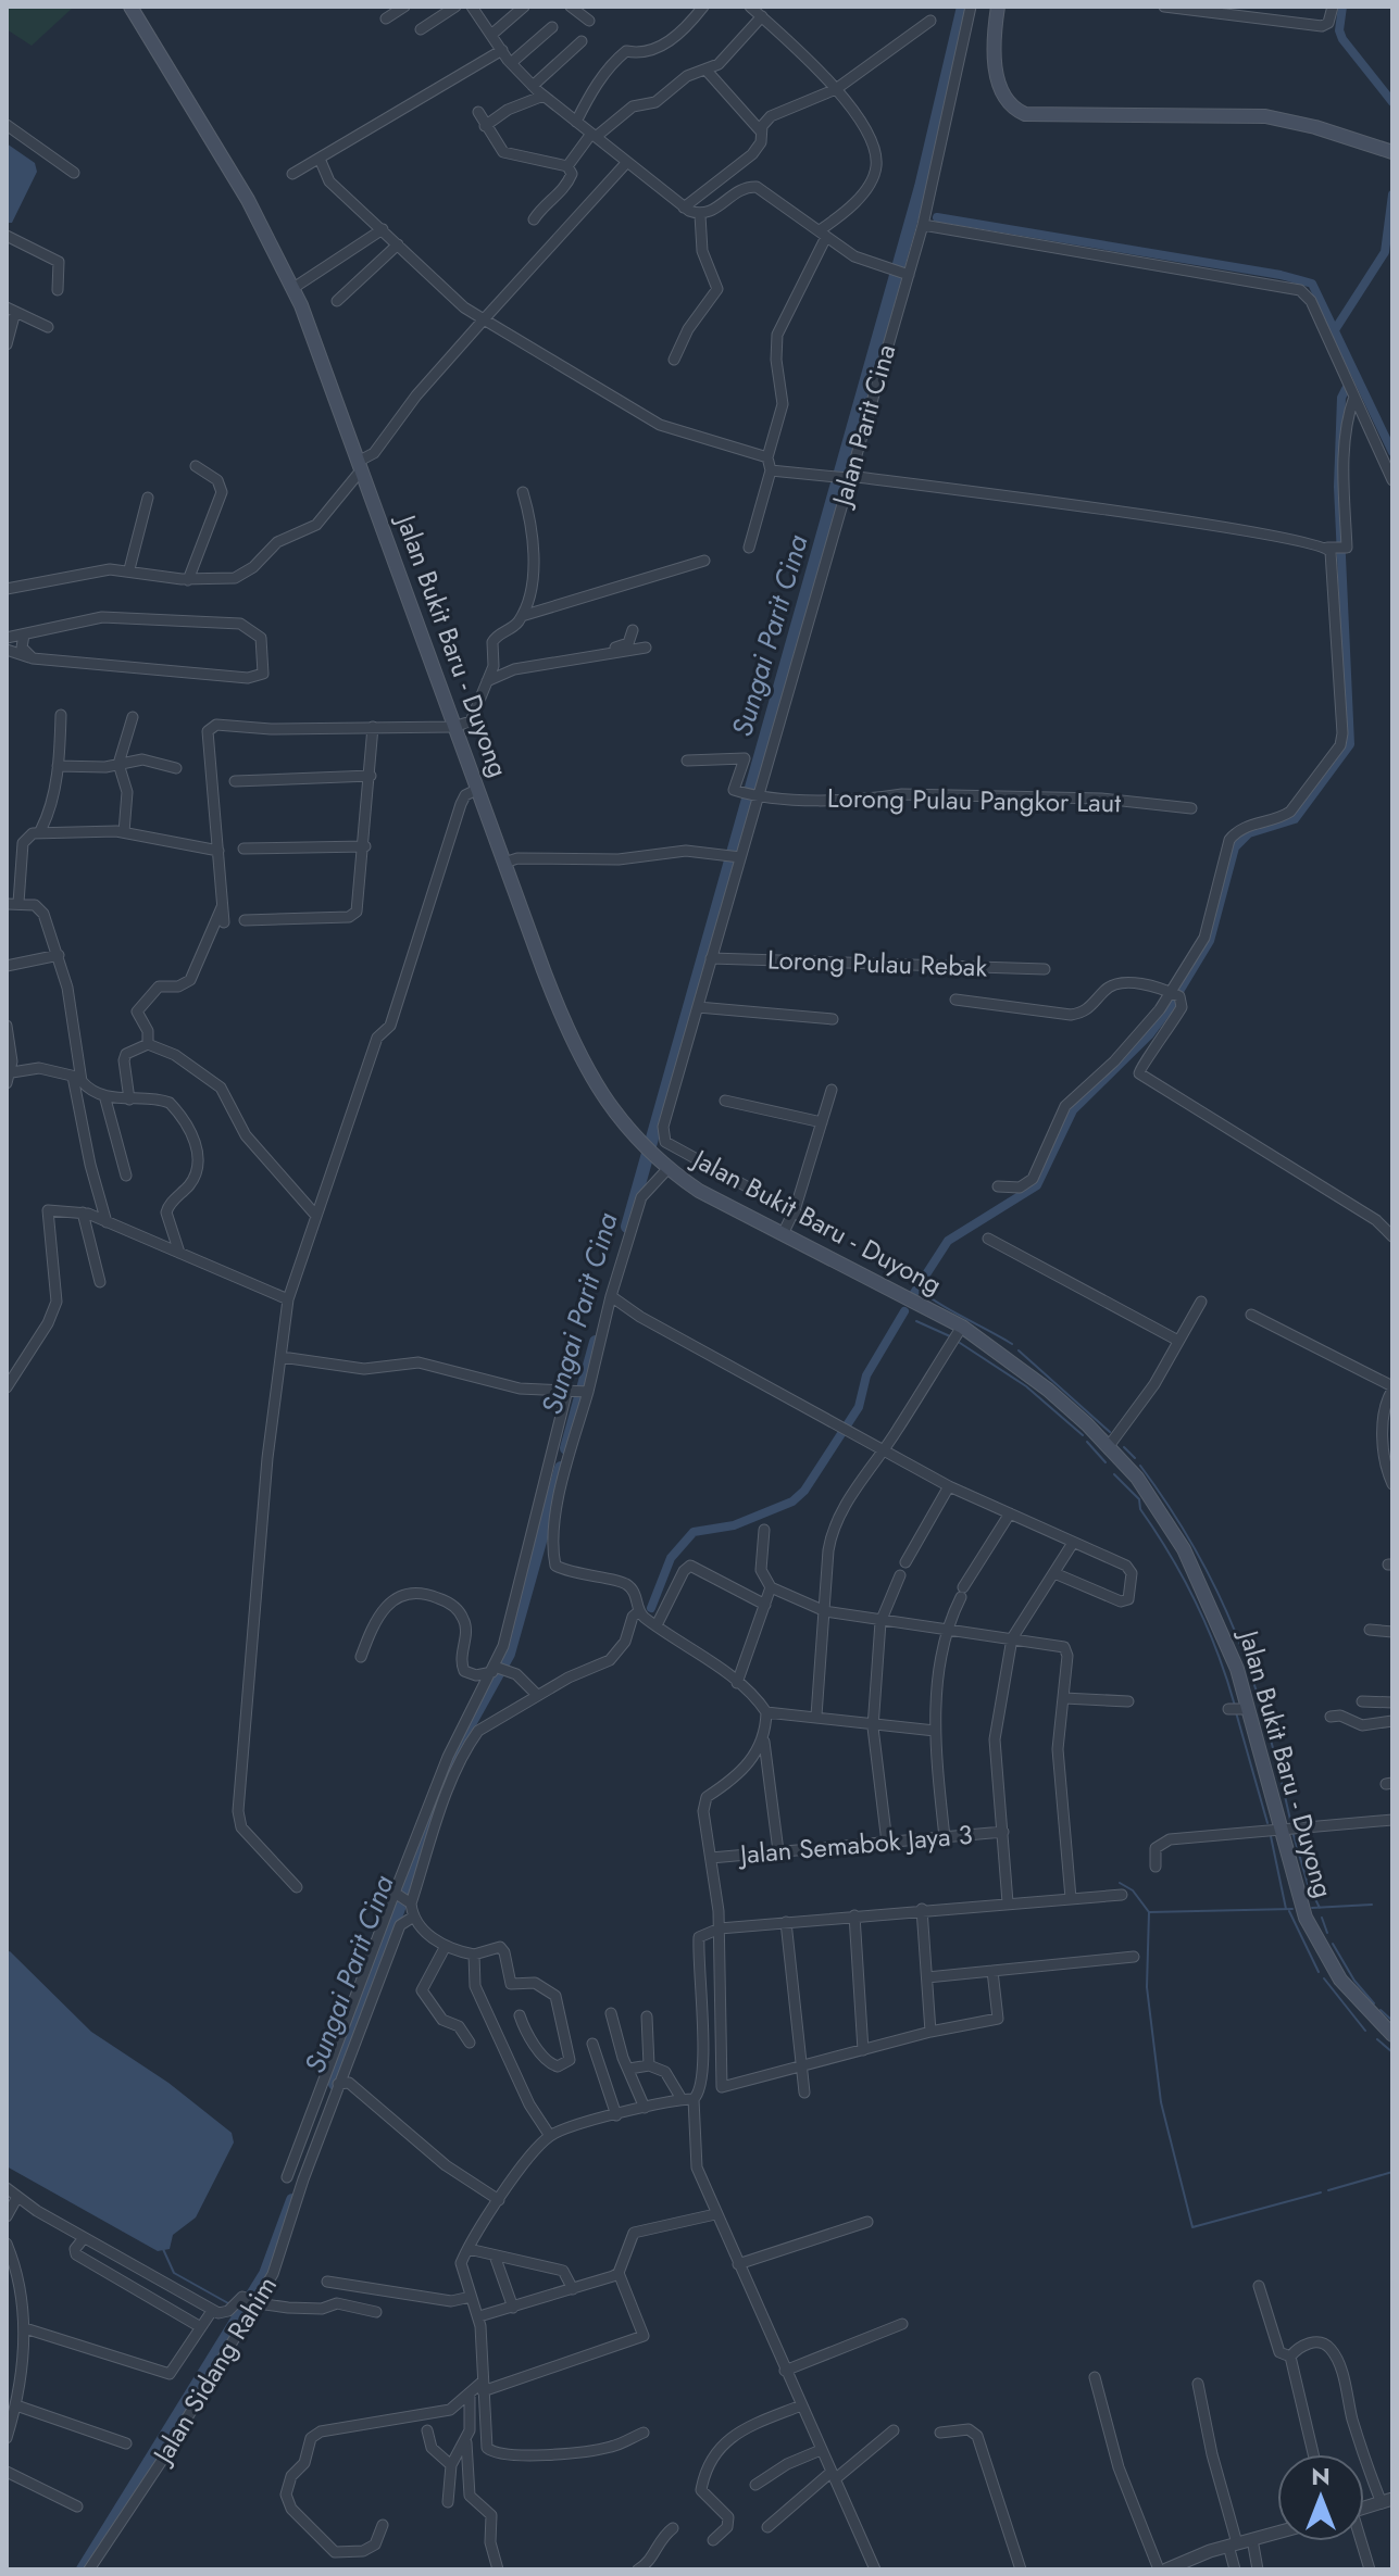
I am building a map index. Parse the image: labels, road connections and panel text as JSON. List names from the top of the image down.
{
  "streets": {
    "main road": ["Jalan Bukit Baru - Duyong"],
    "street": [
      "Jalan Parit Cina",
      "Lorong Pulau Pangkor Laut",
      "Lorong Pulau Rebak",
      "Jalan Semabok Jaya 3",
      "Jalan Sidang Rahim"
    ]
  },
  "crossings": [
    ["Jalan Parit Cina", "Lorong Pulau Pangkor Laut"],
    ["Jalan Parit Cina", "Lorong Pulau Rebak"]
  ],
  "water": ["Sungai Parit Cina"],
  "north": "top"
}
